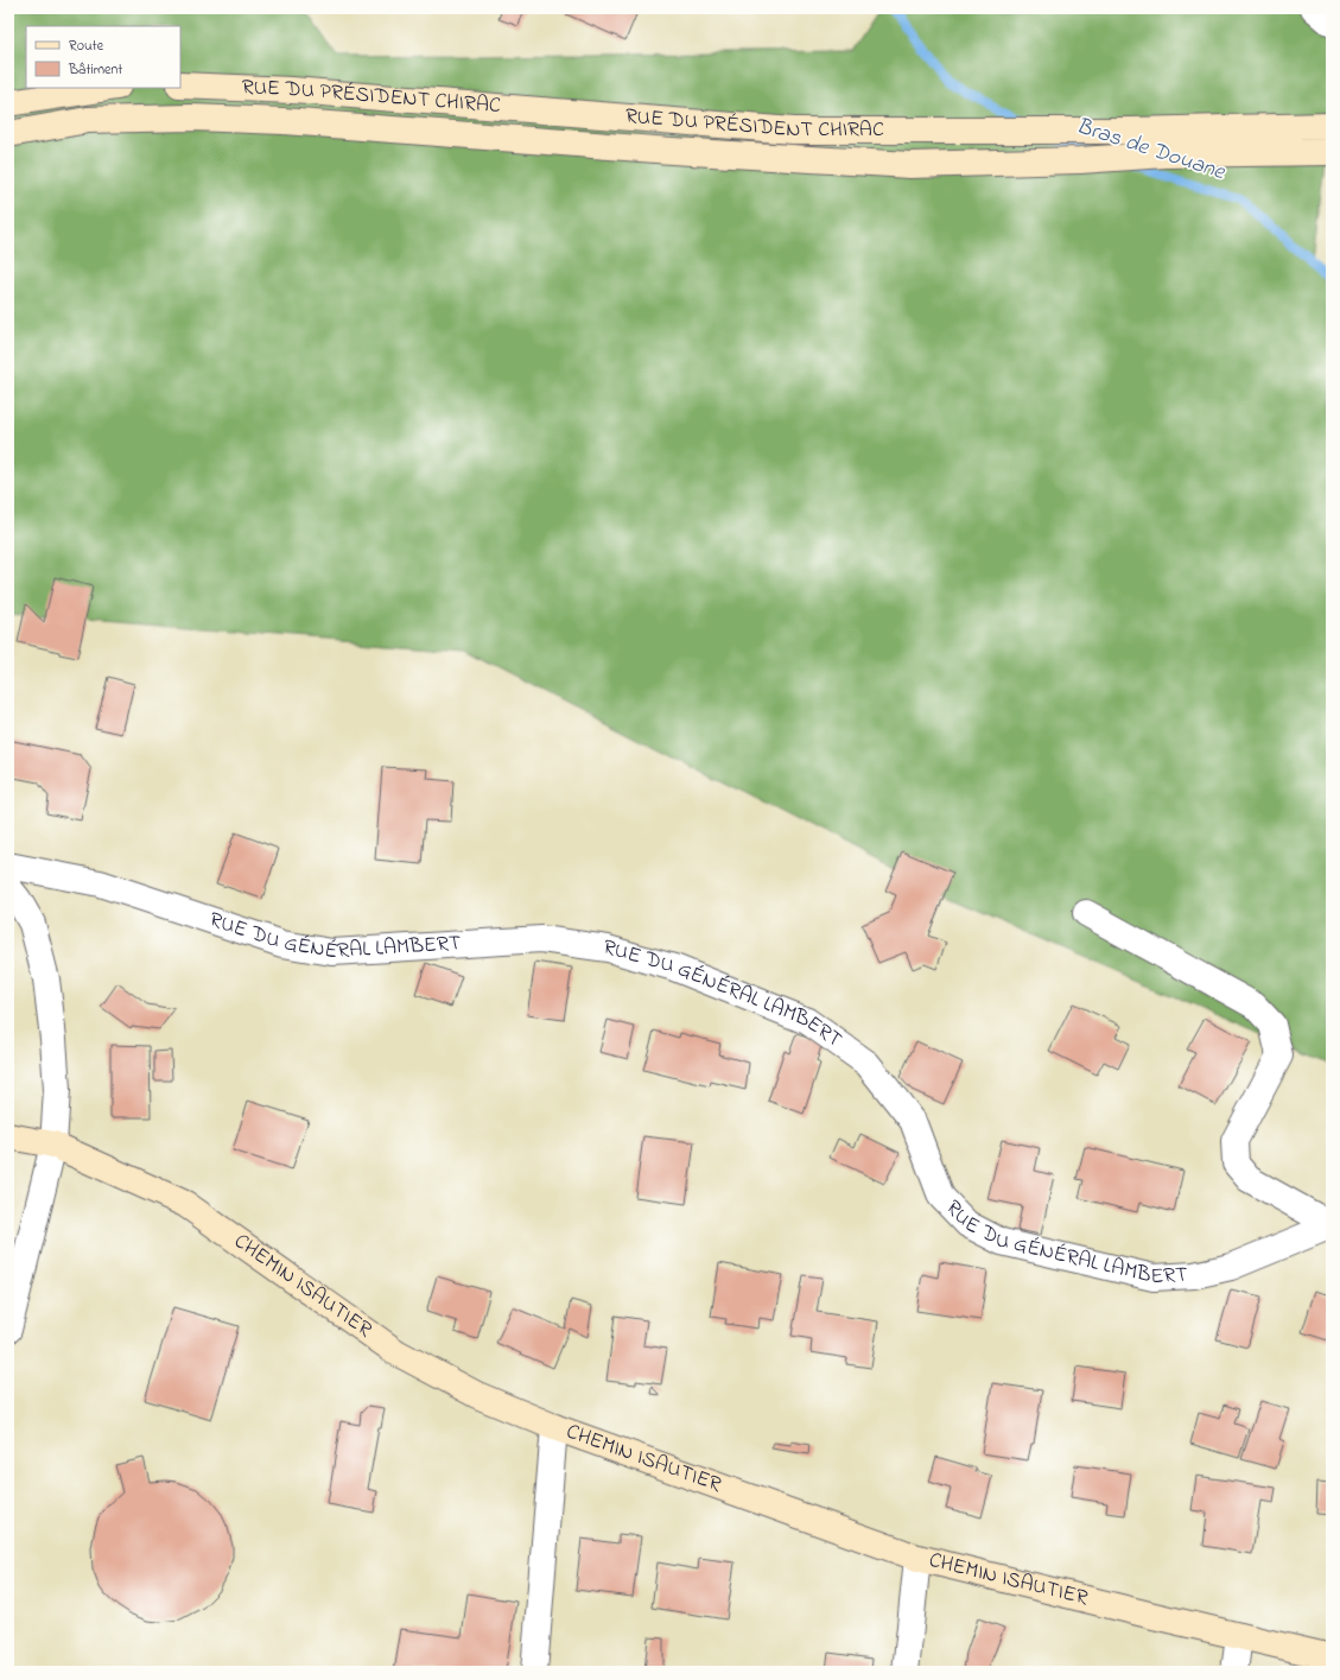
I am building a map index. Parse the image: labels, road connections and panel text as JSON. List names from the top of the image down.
{
  "streets": {
    "main road": ["RUE DU PRÉSIDENT CHIRAC", "CHEMIN ISAUTIER"],
    "street": ["RUE DU GÉNÉRAL LAMBERT"]
  },
  "water": ["Bras de Douane"],
  "legend": ["Route", "Bâtiment"]
}
